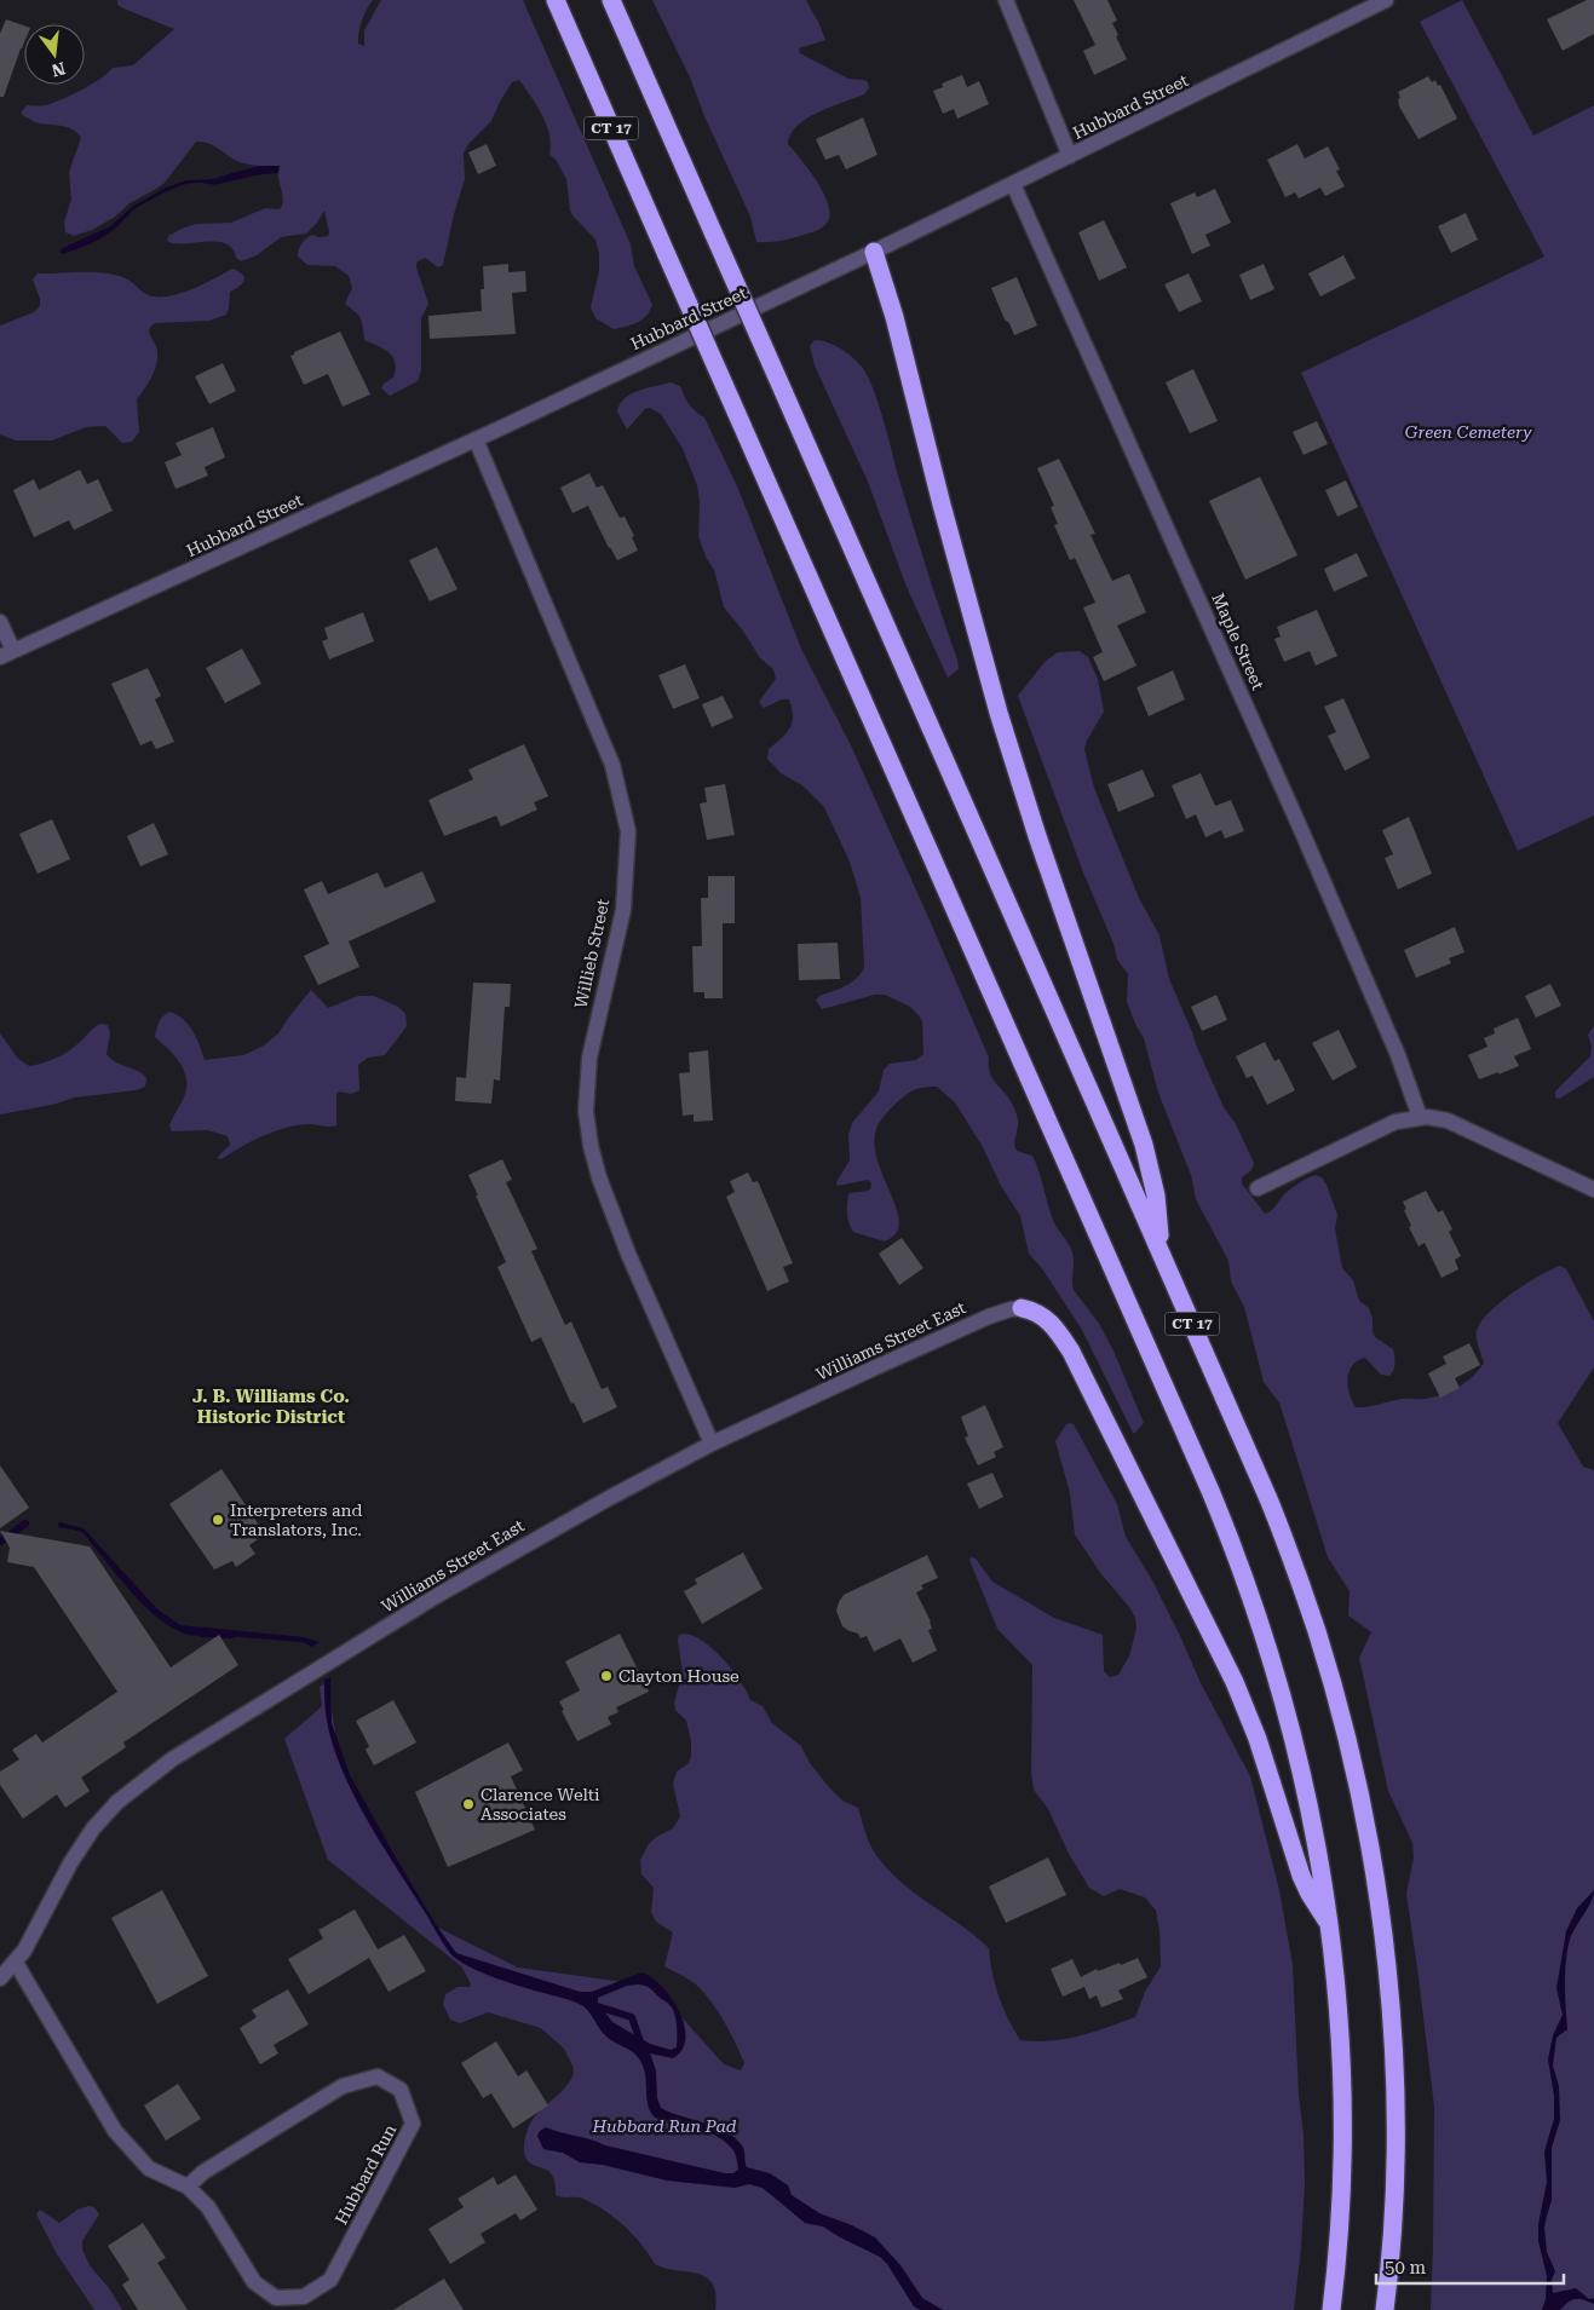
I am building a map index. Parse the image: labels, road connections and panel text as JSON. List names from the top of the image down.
{
  "streets": {
    "highway": ["CT 17"],
    "street": [
      "Hubbard Street",
      "Maple Street",
      "Willieb Street",
      "Williams Street East",
      "Hubbard Run"
    ]
  },
  "crossings": [
    ["Hubbard Street", "Maple Street"],
    ["Hubbard Street", "Willieb Street"],
    ["Willieb Street", "Williams Street East"],
    ["Williams Street East", "Hubbard Run"]
  ],
  "districts": ["J. B. Williams Co. Historic District"],
  "parks": ["Green Cemetery", "Hubbard Run Pad"],
  "places": ["Interpreters and Translators, Inc.", "Clayton House", "Clarence Welti Associates"],
  "scale_bar": "50 m",
  "north": "bottom"
}
